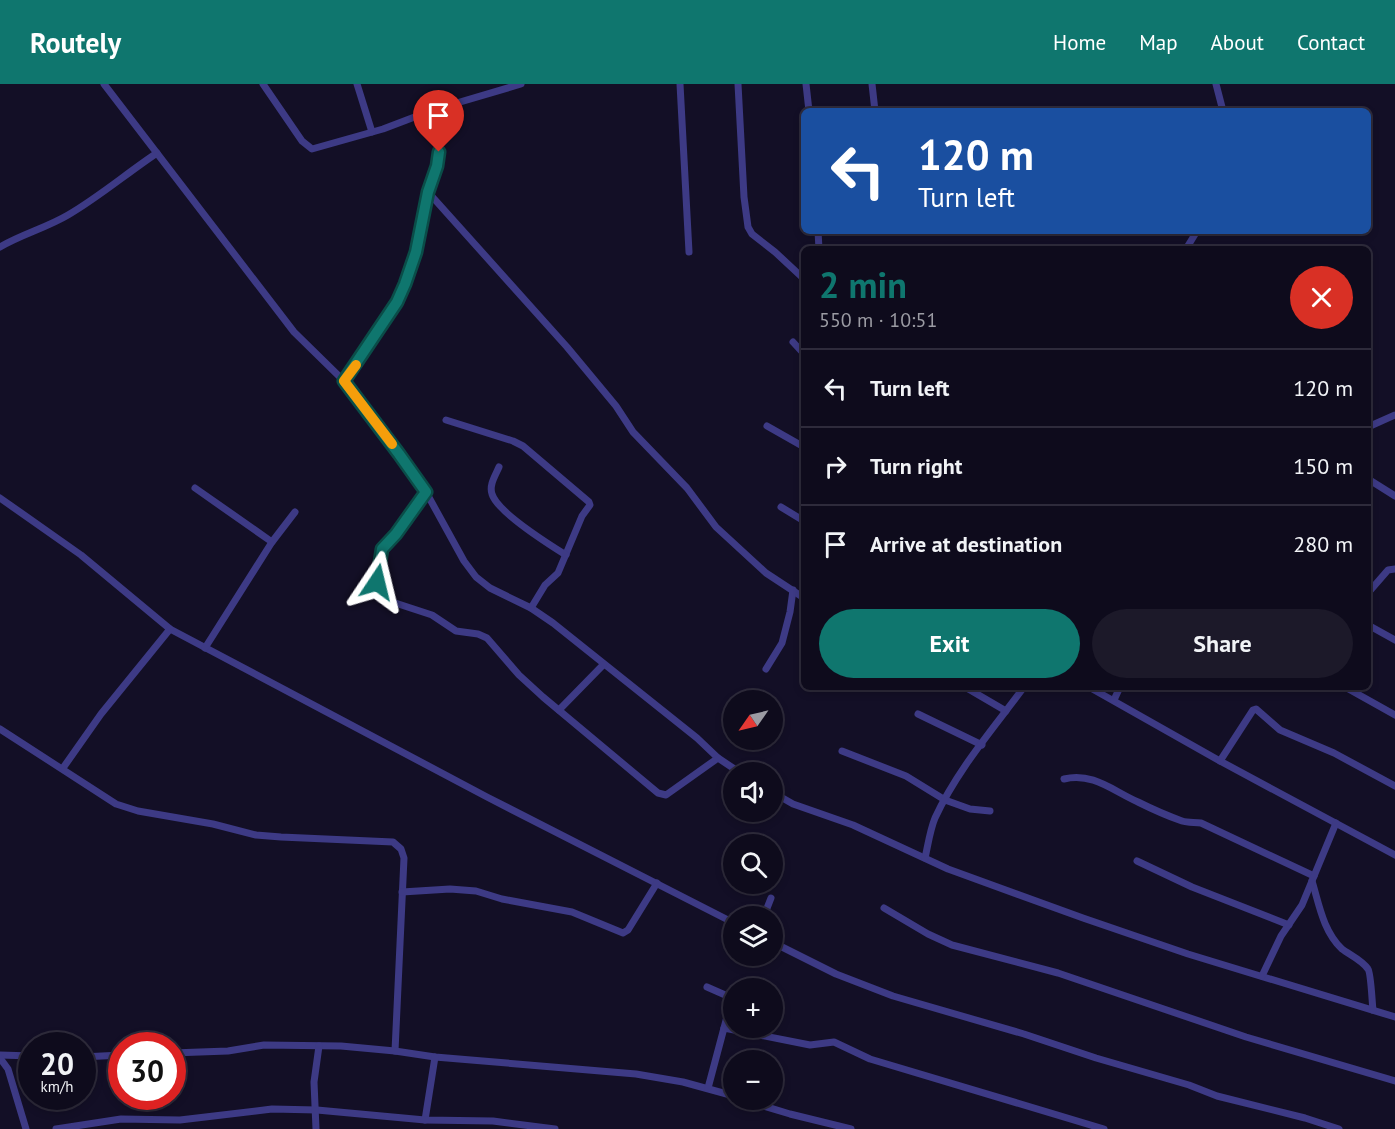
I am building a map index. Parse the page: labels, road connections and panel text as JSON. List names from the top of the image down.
{
  "north": "bottom left",
  "page": {
    "header": "Routely",
    "nav": [
      "Home",
      "Map",
      "About",
      "Contact"
    ],
    "turn": ["120 m", "Turn left"],
    "heading": ["2 min", "550 m · 10:51"],
    "list": [
      {
        "name": "Turn left",
        "value": "120 m"
      },
      {
        "name": "Turn right",
        "value": "150 m"
      },
      {
        "name": "Arrive at destination",
        "value": "280 m"
      }
    ],
    "buttons": ["Exit", "Share"],
    "map_buttons": ["+", "−"],
    "speed": "20 km/h",
    "limit": "30"
  }
}
